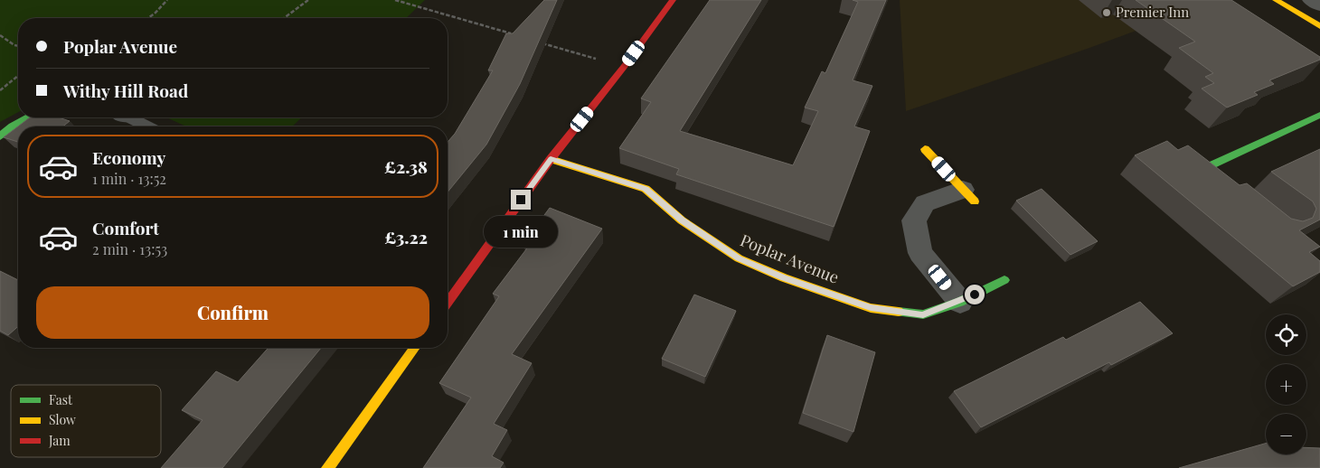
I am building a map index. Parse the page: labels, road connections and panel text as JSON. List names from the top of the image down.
{
  "streets": {
    "street": ["Poplar Avenue"]
  },
  "places": ["Premier Inn"],
  "legend": ["Fast", "Slow", "Jam"],
  "page": {
    "banner": ["Poplar Avenue", "Withy Hill Road"],
    "list": [
      {
        "name": "Economy",
        "note": "1 min · 13:52",
        "value": "£2.38"
      },
      {
        "name": "Comfort",
        "note": "2 min · 13:53",
        "value": "£3.22"
      }
    ],
    "bubble": "1 min",
    "buttons": "Confirm",
    "map_buttons": ["+", "−"]
  }
}
